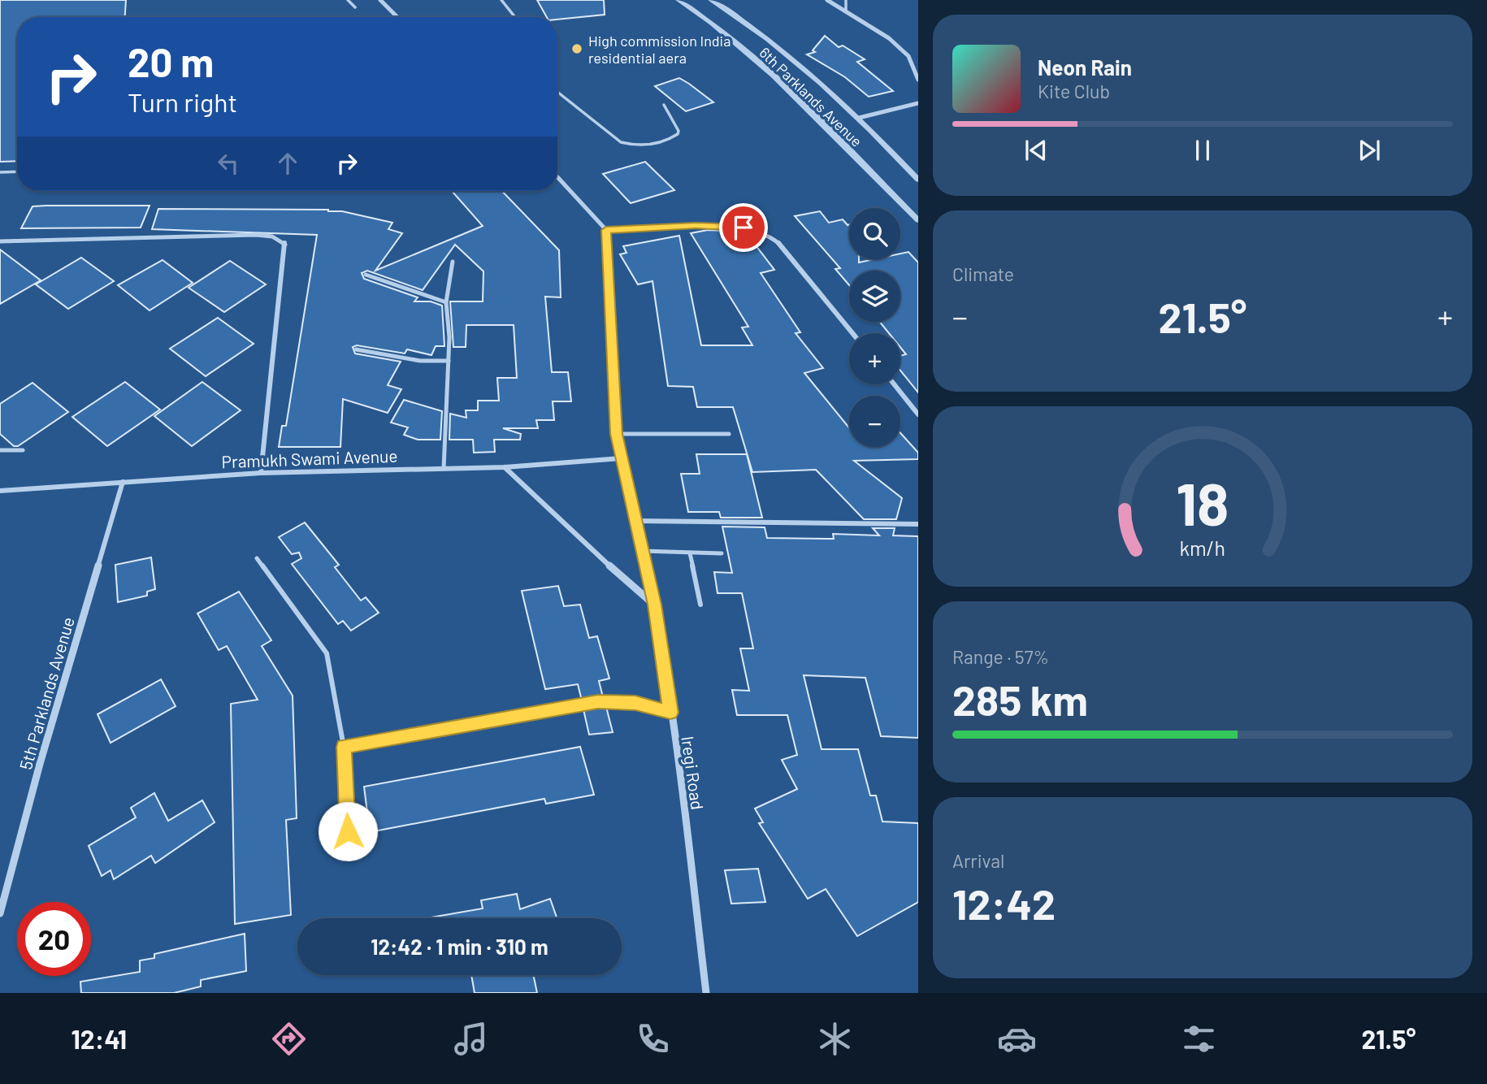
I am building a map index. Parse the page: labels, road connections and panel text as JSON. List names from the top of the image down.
{
  "streets": {
    "street": [
      "6th Parklands Avenue",
      "Pramukh Swami Avenue",
      "5th Parklands Avenue",
      "Iregi Road"
    ]
  },
  "crossings": [
    ["Pramukh Swami Avenue", "5th Parklands Avenue"],
    ["Pramukh Swami Avenue", "Iregi Road"]
  ],
  "places": ["High commission India residential aera"],
  "page": {
    "turn": ["20 m", "Turn right"],
    "song": ["Neon Rain", "Kite Club"],
    "map_buttons": ["+", "−"],
    "tile": [
      "Climate",
      ["Range · 57%", "285 km"],
      ["Arrival", "12:42"]
    ],
    "heat": ["−", "21.5°", "+"],
    "limit": "20",
    "trip": "12:42 · 1 min · 310 m",
    "tabs": ["12:41", "21.5°"],
    "gauge": ["18", "km/h"]
  }
}
